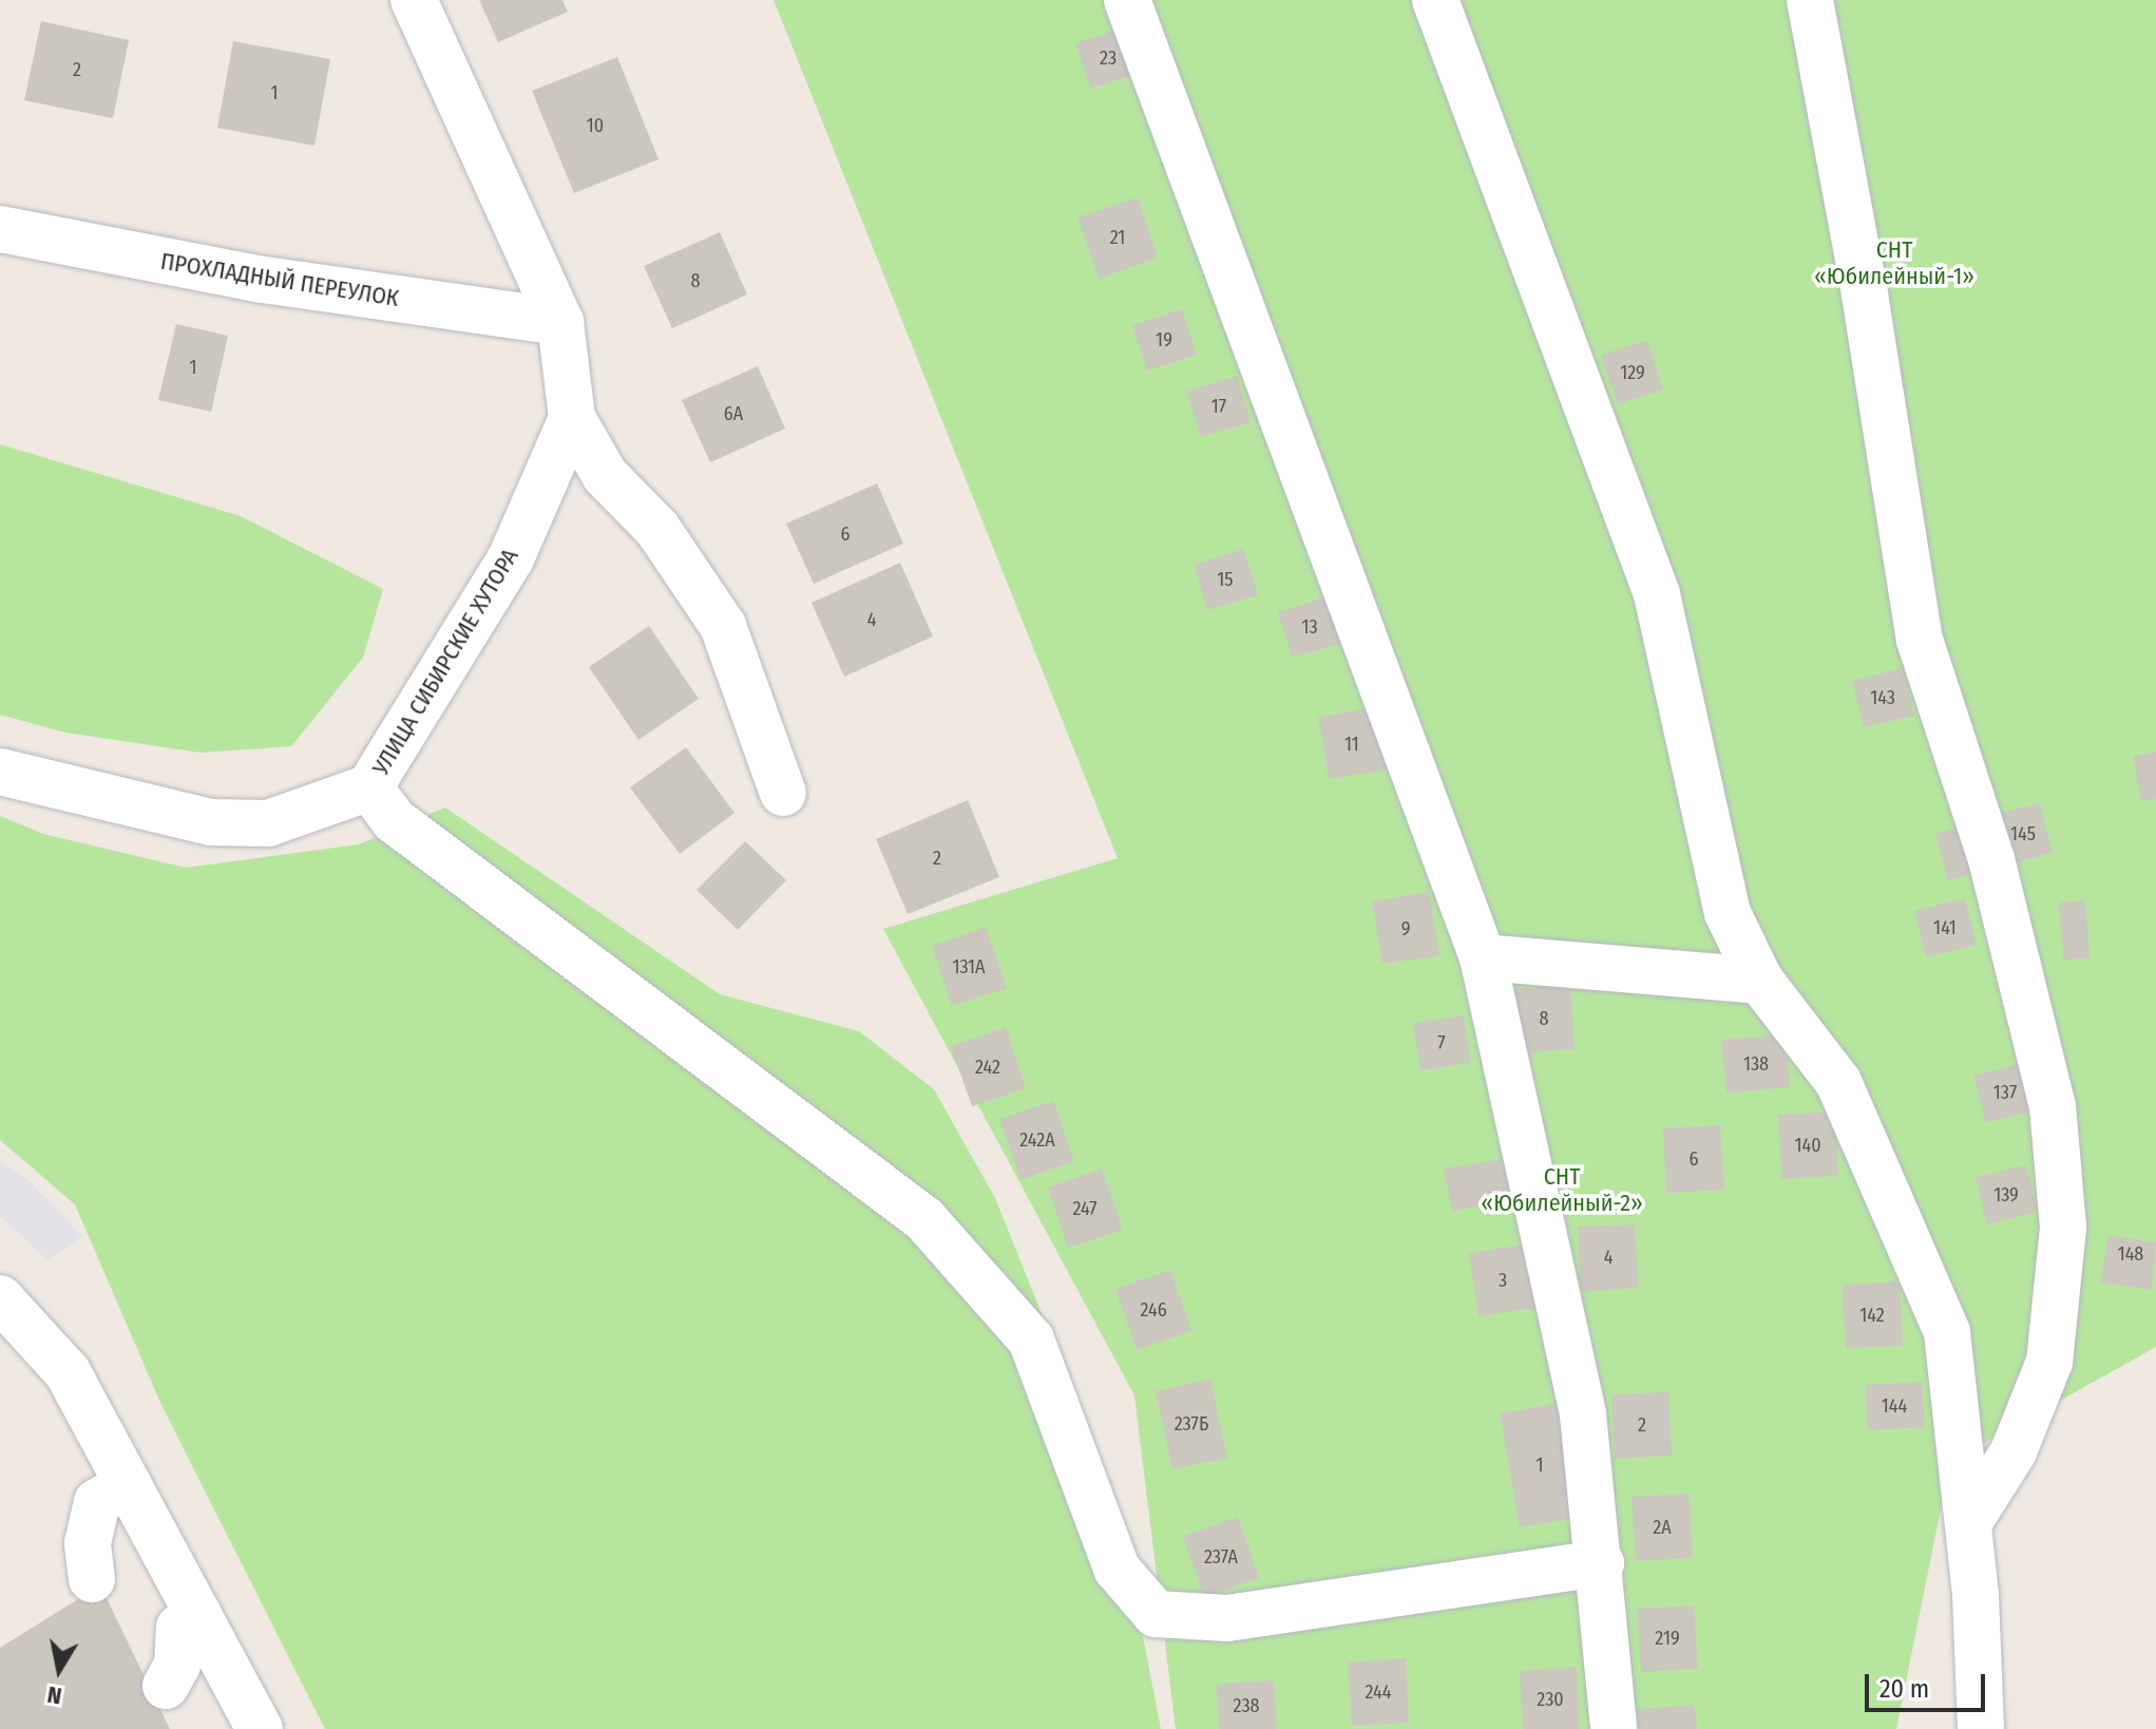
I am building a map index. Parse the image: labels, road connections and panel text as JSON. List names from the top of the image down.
{
  "streets": {
    "street": ["ПРОХЛАДНЫЙ ПЕРЕУЛОК", "УЛИЦА СИБИРСКИЕ ХУТОРА"]
  },
  "parks": ["СНТ «Юбилейный-1»", "СНТ «Юбилейный-2»"],
  "house_numbers": [
    "23",
    "2",
    "1",
    "10",
    "21",
    "8",
    "19",
    "1",
    "129",
    "17",
    "6А",
    "6",
    "15",
    "4",
    "13",
    "143",
    "11",
    "145",
    "2",
    "141",
    "9",
    "131А",
    "8",
    "7",
    "138",
    "242",
    "137",
    "242А",
    "140",
    "6",
    "139",
    "247",
    "148",
    "4",
    "3",
    "246",
    "142",
    "144",
    "237Б",
    "2",
    "1",
    "2А",
    "237А",
    "219",
    "244",
    "230",
    "238"
  ],
  "scale_bar": "20 m",
  "north": "bottom"
}
